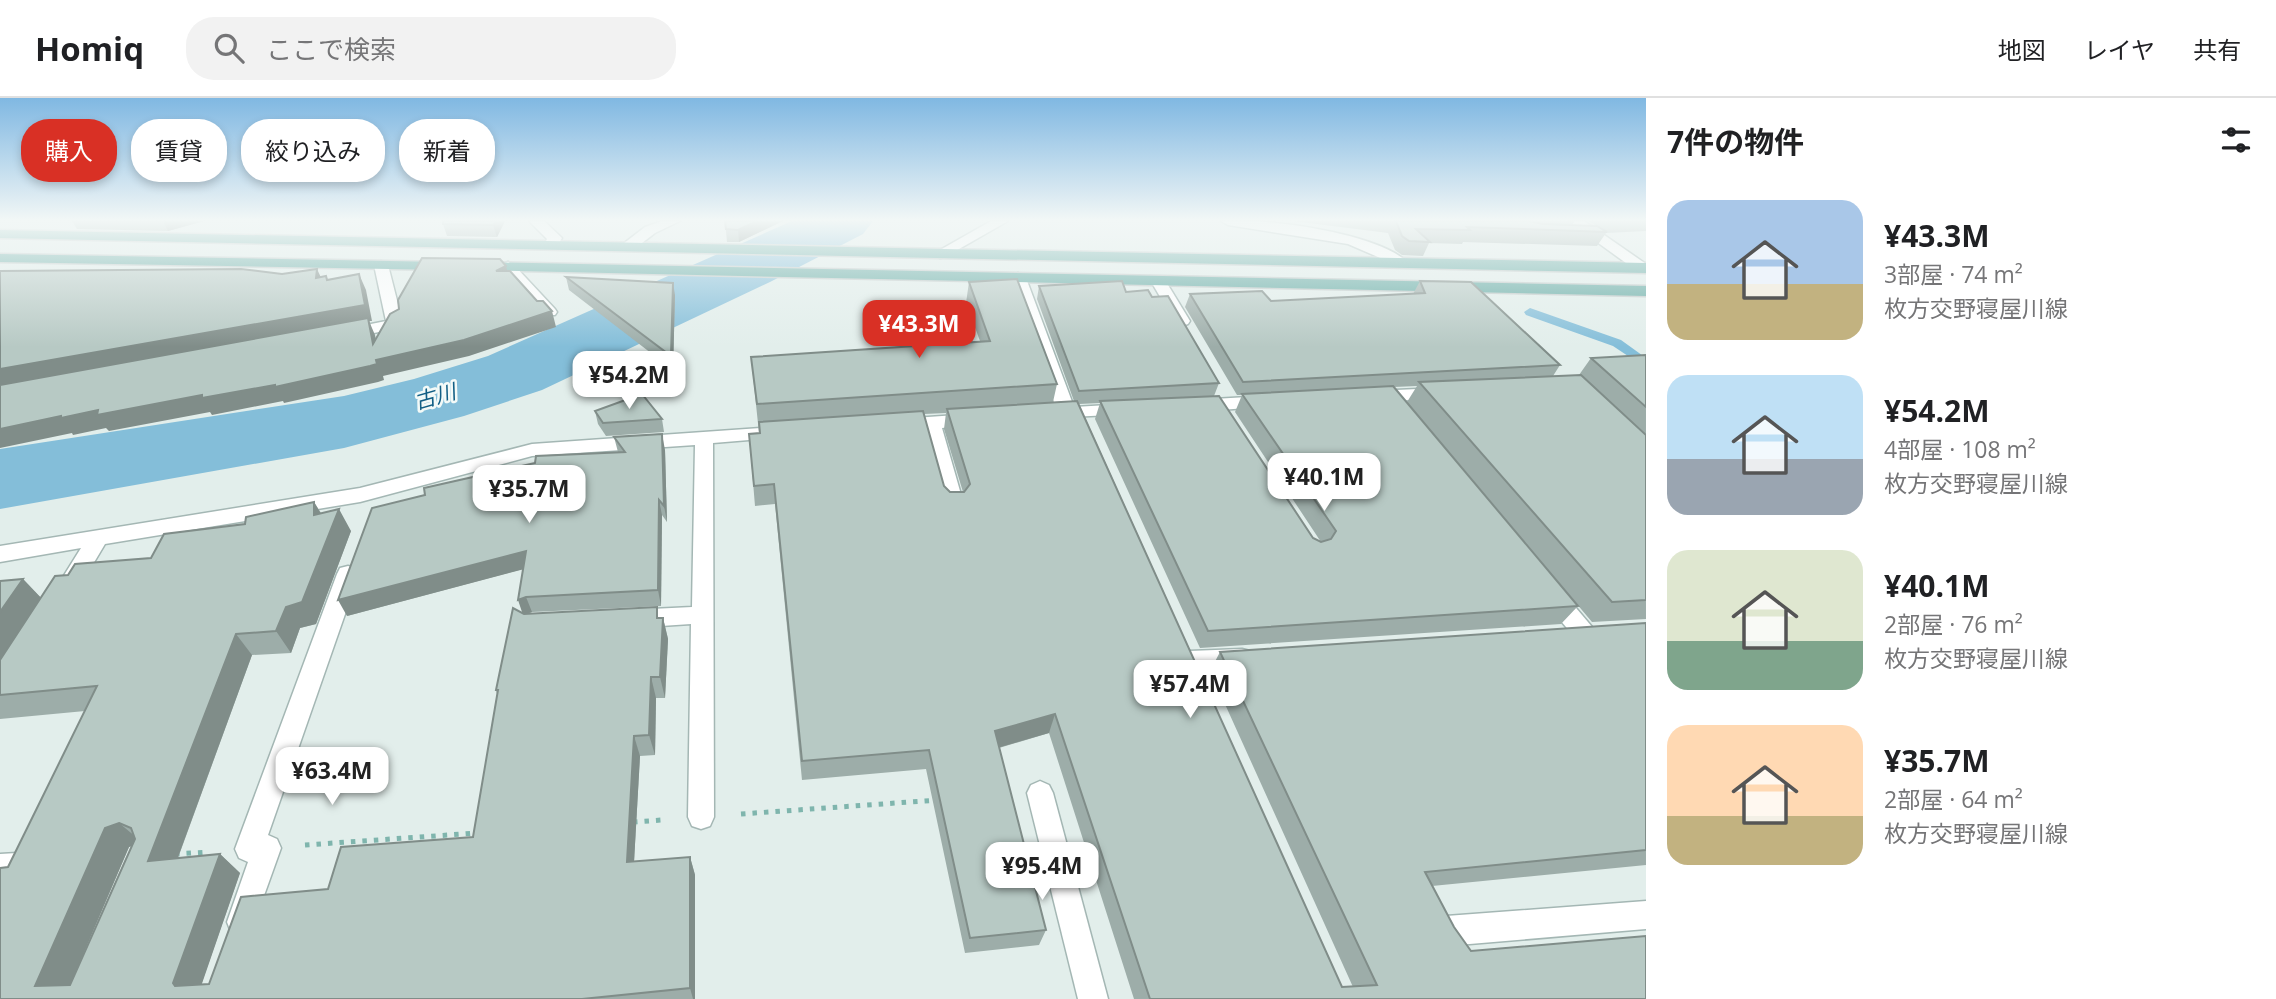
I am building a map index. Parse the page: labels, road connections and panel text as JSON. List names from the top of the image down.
{
  "water": ["古川"],
  "page": {
    "header": "Homiq",
    "search": "ここで検索",
    "nav": ["地図", "レイヤ", "共有"],
    "heading": "7件の物件",
    "chip": [
      "購入",
      "賃貸",
      "絞り込み",
      "新着"
    ],
    "list": [
      {
        "name": "¥43.3M",
        "note": "3部屋 · 74 m² · 枚方交野寝屋川線"
      },
      {
        "name": "¥54.2M",
        "note": "4部屋 · 108 m² · 枚方交野寝屋川線"
      },
      {
        "name": "¥40.1M",
        "note": "2部屋 · 76 m² · 枚方交野寝屋川線"
      },
      {
        "name": "¥35.7M",
        "note": "2部屋 · 64 m² · 枚方交野寝屋川線"
      }
    ],
    "price": [
      "¥43.3M",
      "¥54.2M",
      "¥40.1M",
      "¥35.7M",
      "¥57.4M",
      "¥63.4M",
      "¥95.4M"
    ]
  }
}
